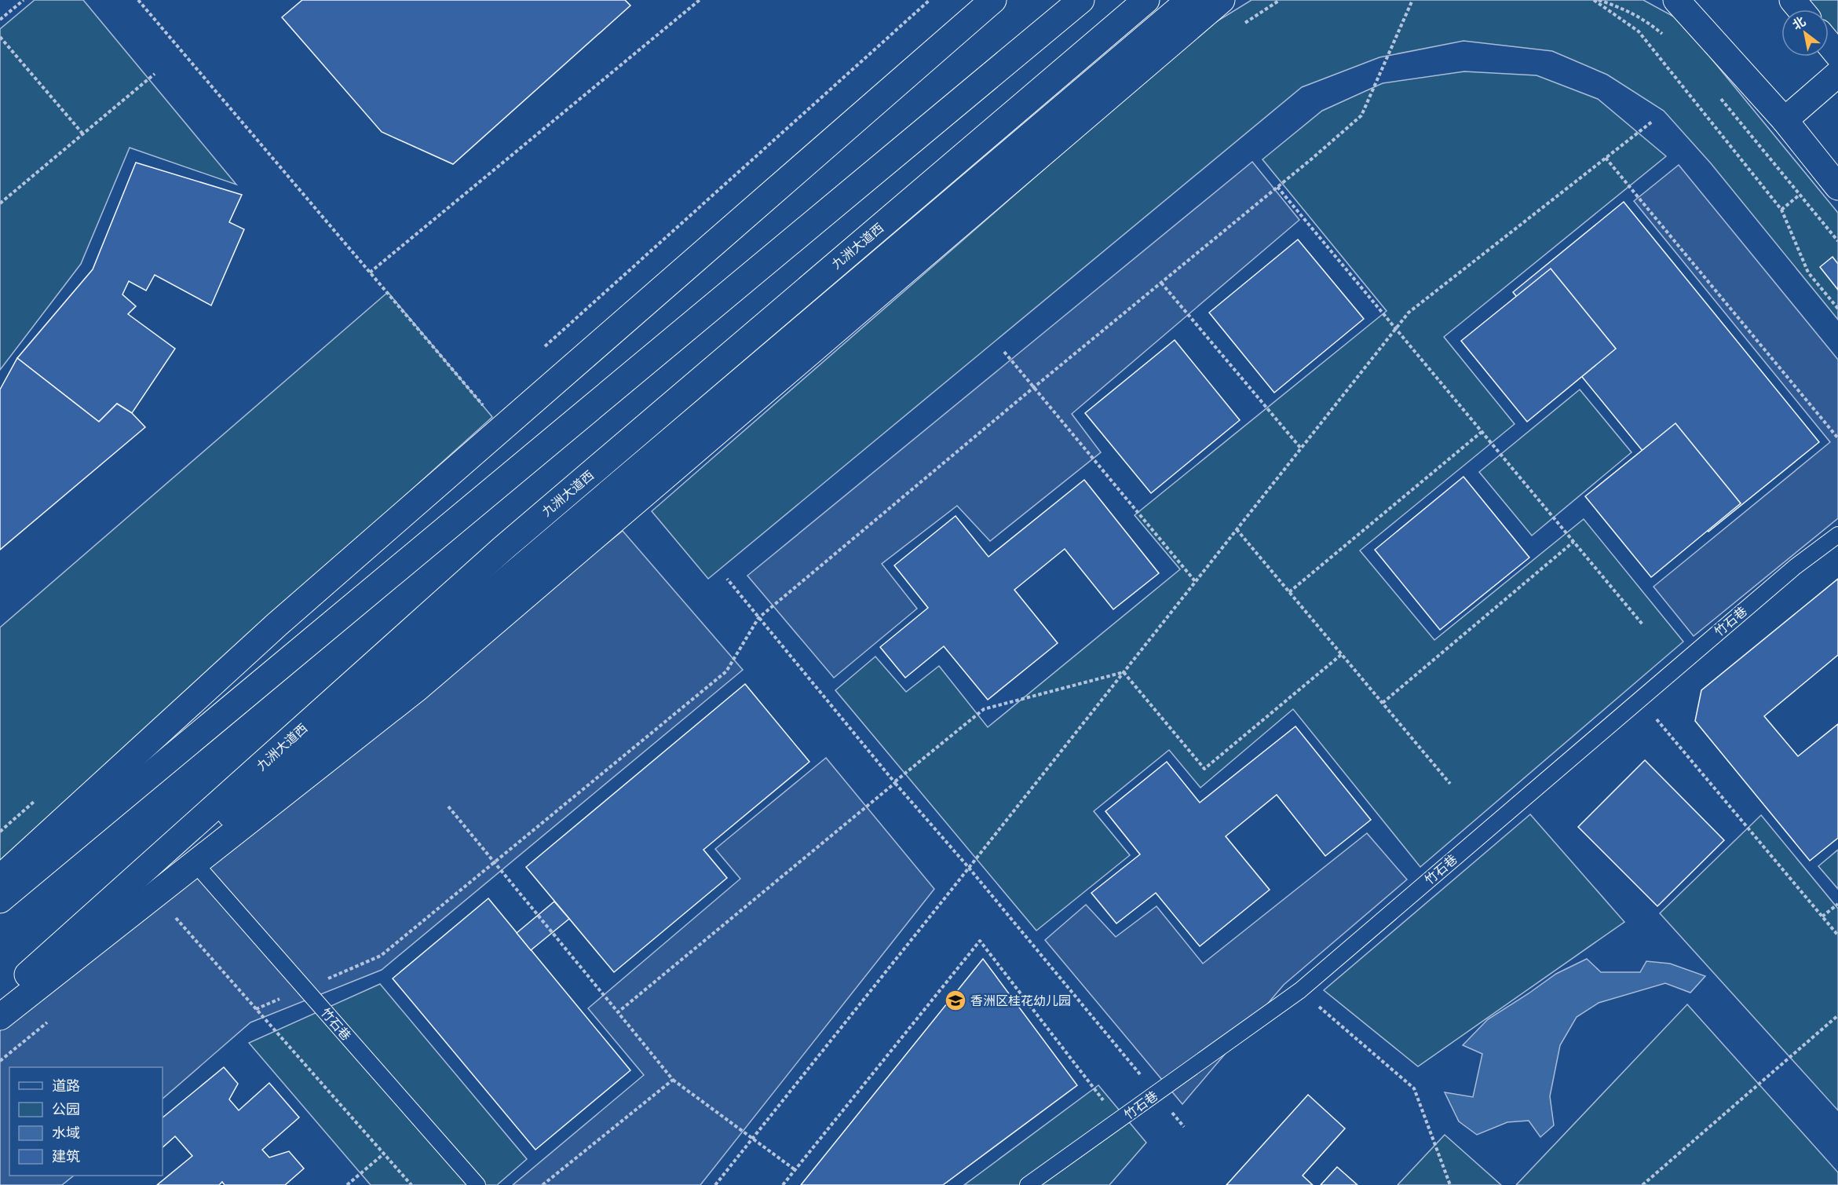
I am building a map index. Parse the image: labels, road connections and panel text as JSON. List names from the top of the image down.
{
  "streets": {
    "main road": ["九洲大道西"],
    "lane": ["竹石巷"]
  },
  "places": {
    "school or university": ["香洲区桂花幼儿园"]
  },
  "legend": [
    "道路",
    "公园",
    "水域",
    "建筑"
  ],
  "north": "top left"
}
